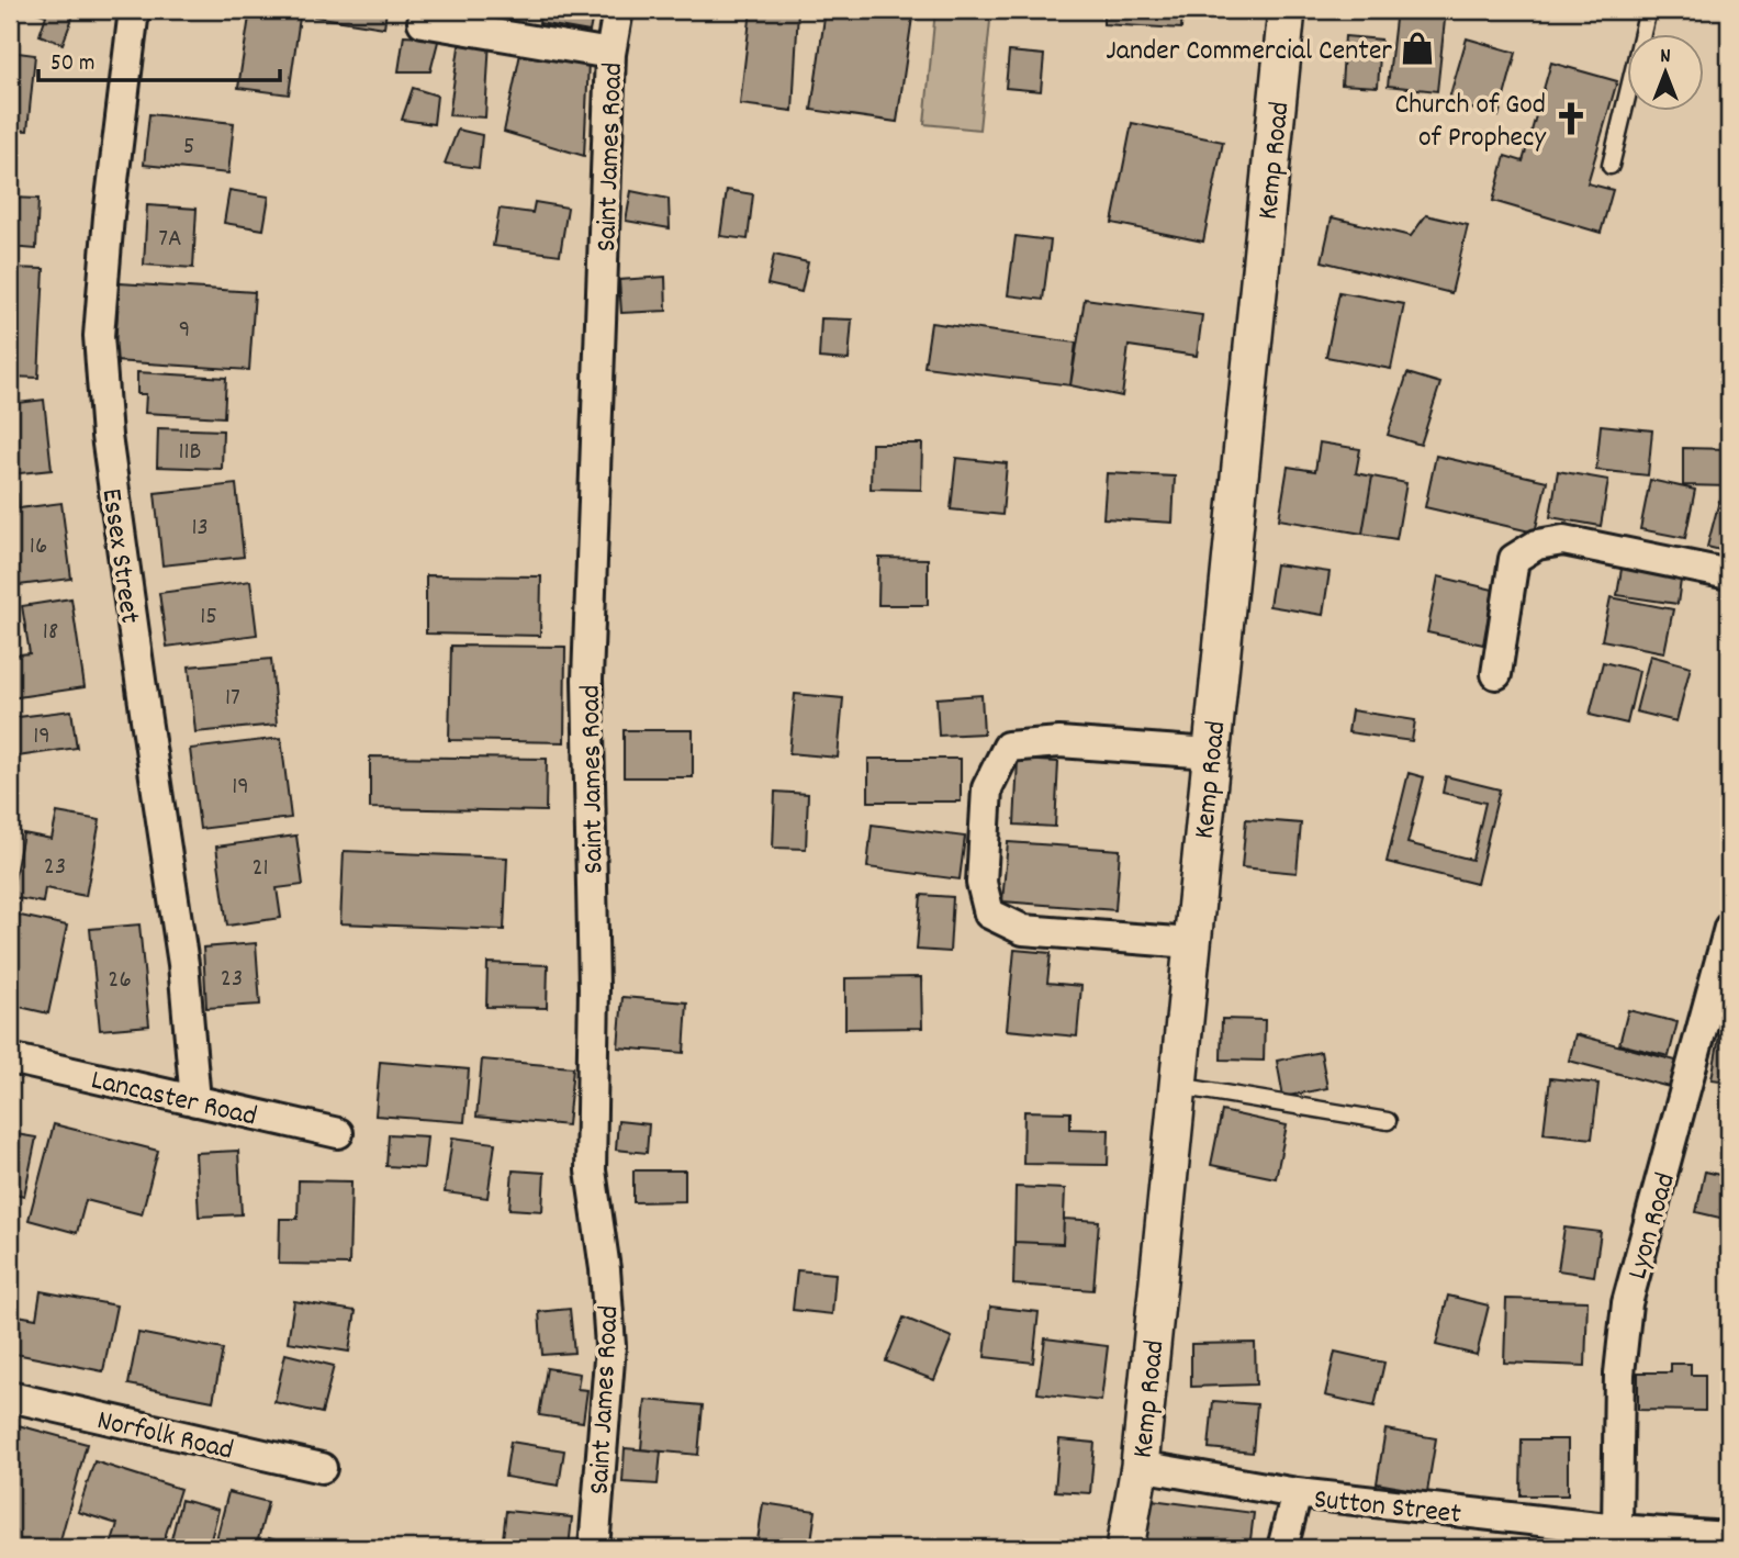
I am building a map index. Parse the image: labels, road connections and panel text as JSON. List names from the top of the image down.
{
  "streets": {
    "street": [
      "Saint James Road",
      "Kemp Road",
      "Essex Street",
      "Lancaster Road",
      "Lyon Road",
      "Norfolk Road",
      "Sutton Street"
    ]
  },
  "crossings": [
    ["Kemp Road", "Sutton Street"],
    ["Essex Street", "Lancaster Road"],
    ["Lyon Road", "Sutton Street"]
  ],
  "places": {
    "shop": ["Jander Commercial Center"],
    "church": ["Church of God of Prophecy"]
  },
  "house_numbers": [
    "5",
    "7A",
    "9",
    "11B",
    "13",
    "16",
    "15",
    "18",
    "17",
    "19",
    "19",
    "23",
    "21",
    "23",
    "26"
  ],
  "scale_bar": "50 m",
  "north": "top"
}
